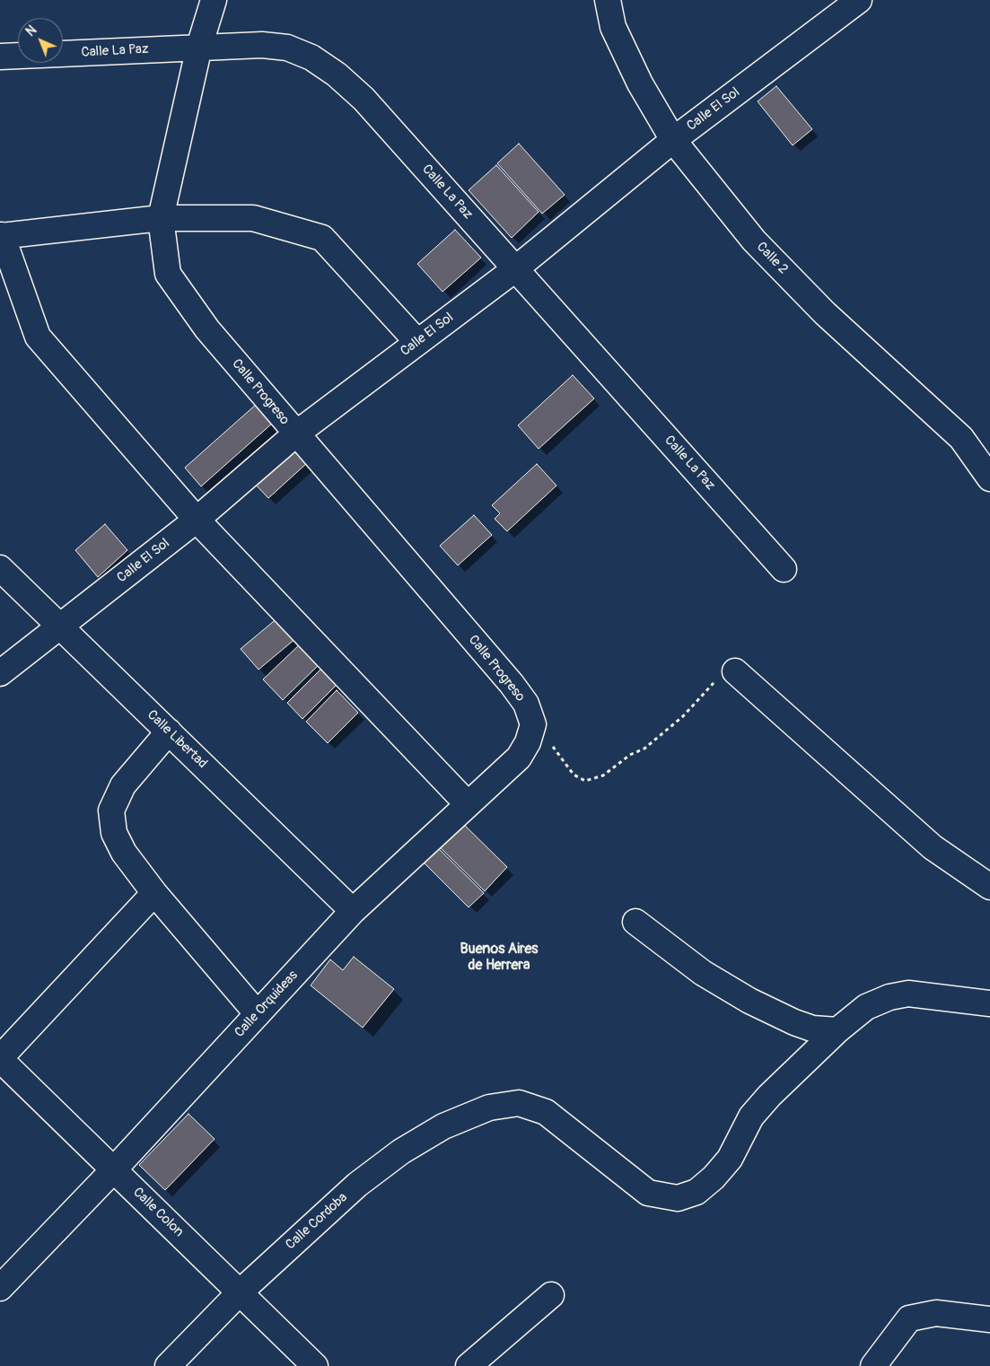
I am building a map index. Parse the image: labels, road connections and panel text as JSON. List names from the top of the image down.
{
  "streets": {
    "street": [
      "Calle La Paz",
      "Calle El Sol",
      "Calle 2",
      "Calle Progreso",
      "Calle Libertad",
      "Calle Orquideas",
      "Calle Colon",
      "Calle Cordoba"
    ]
  },
  "crossings": [
    ["Calle La Paz", "Calle El Sol"],
    ["Calle La Paz", "Calle Progreso"],
    ["Calle El Sol", "Calle 2"],
    ["Calle El Sol", "Calle Progreso"],
    ["Calle El Sol", "Calle Libertad"],
    ["Calle Progreso", "Calle Orquideas"],
    ["Calle Libertad", "Calle Orquideas"],
    ["Calle Orquideas", "Calle Colon"],
    ["Calle Colon", "Calle Cordoba"]
  ],
  "districts": ["Buenos Aires de Herrera"],
  "north": "top left"
}
